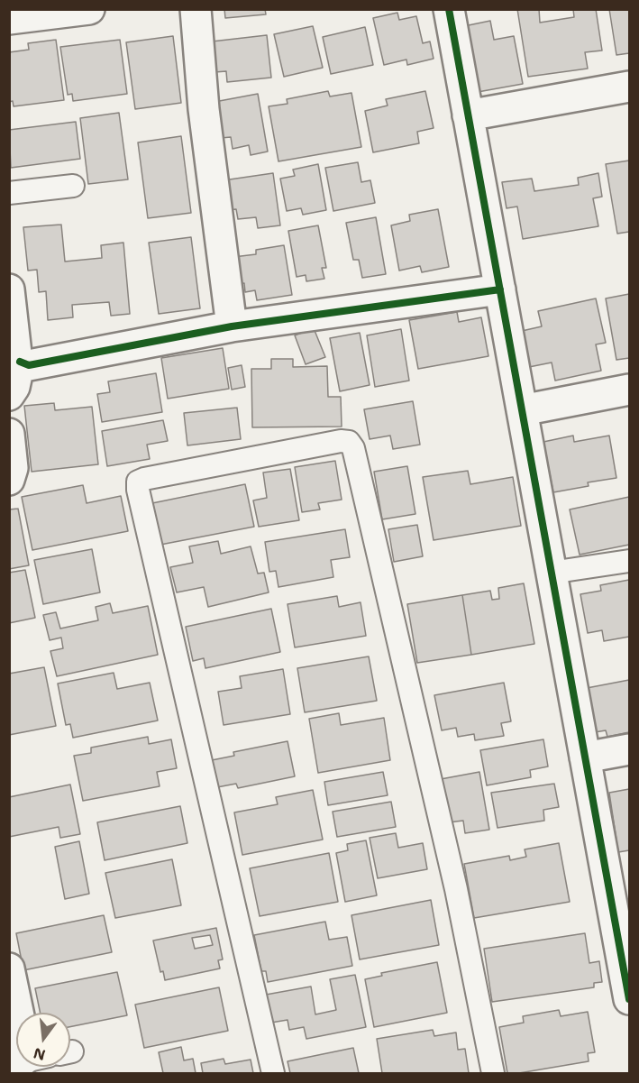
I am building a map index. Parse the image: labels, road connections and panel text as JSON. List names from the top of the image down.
{
  "north": "bottom"
}
